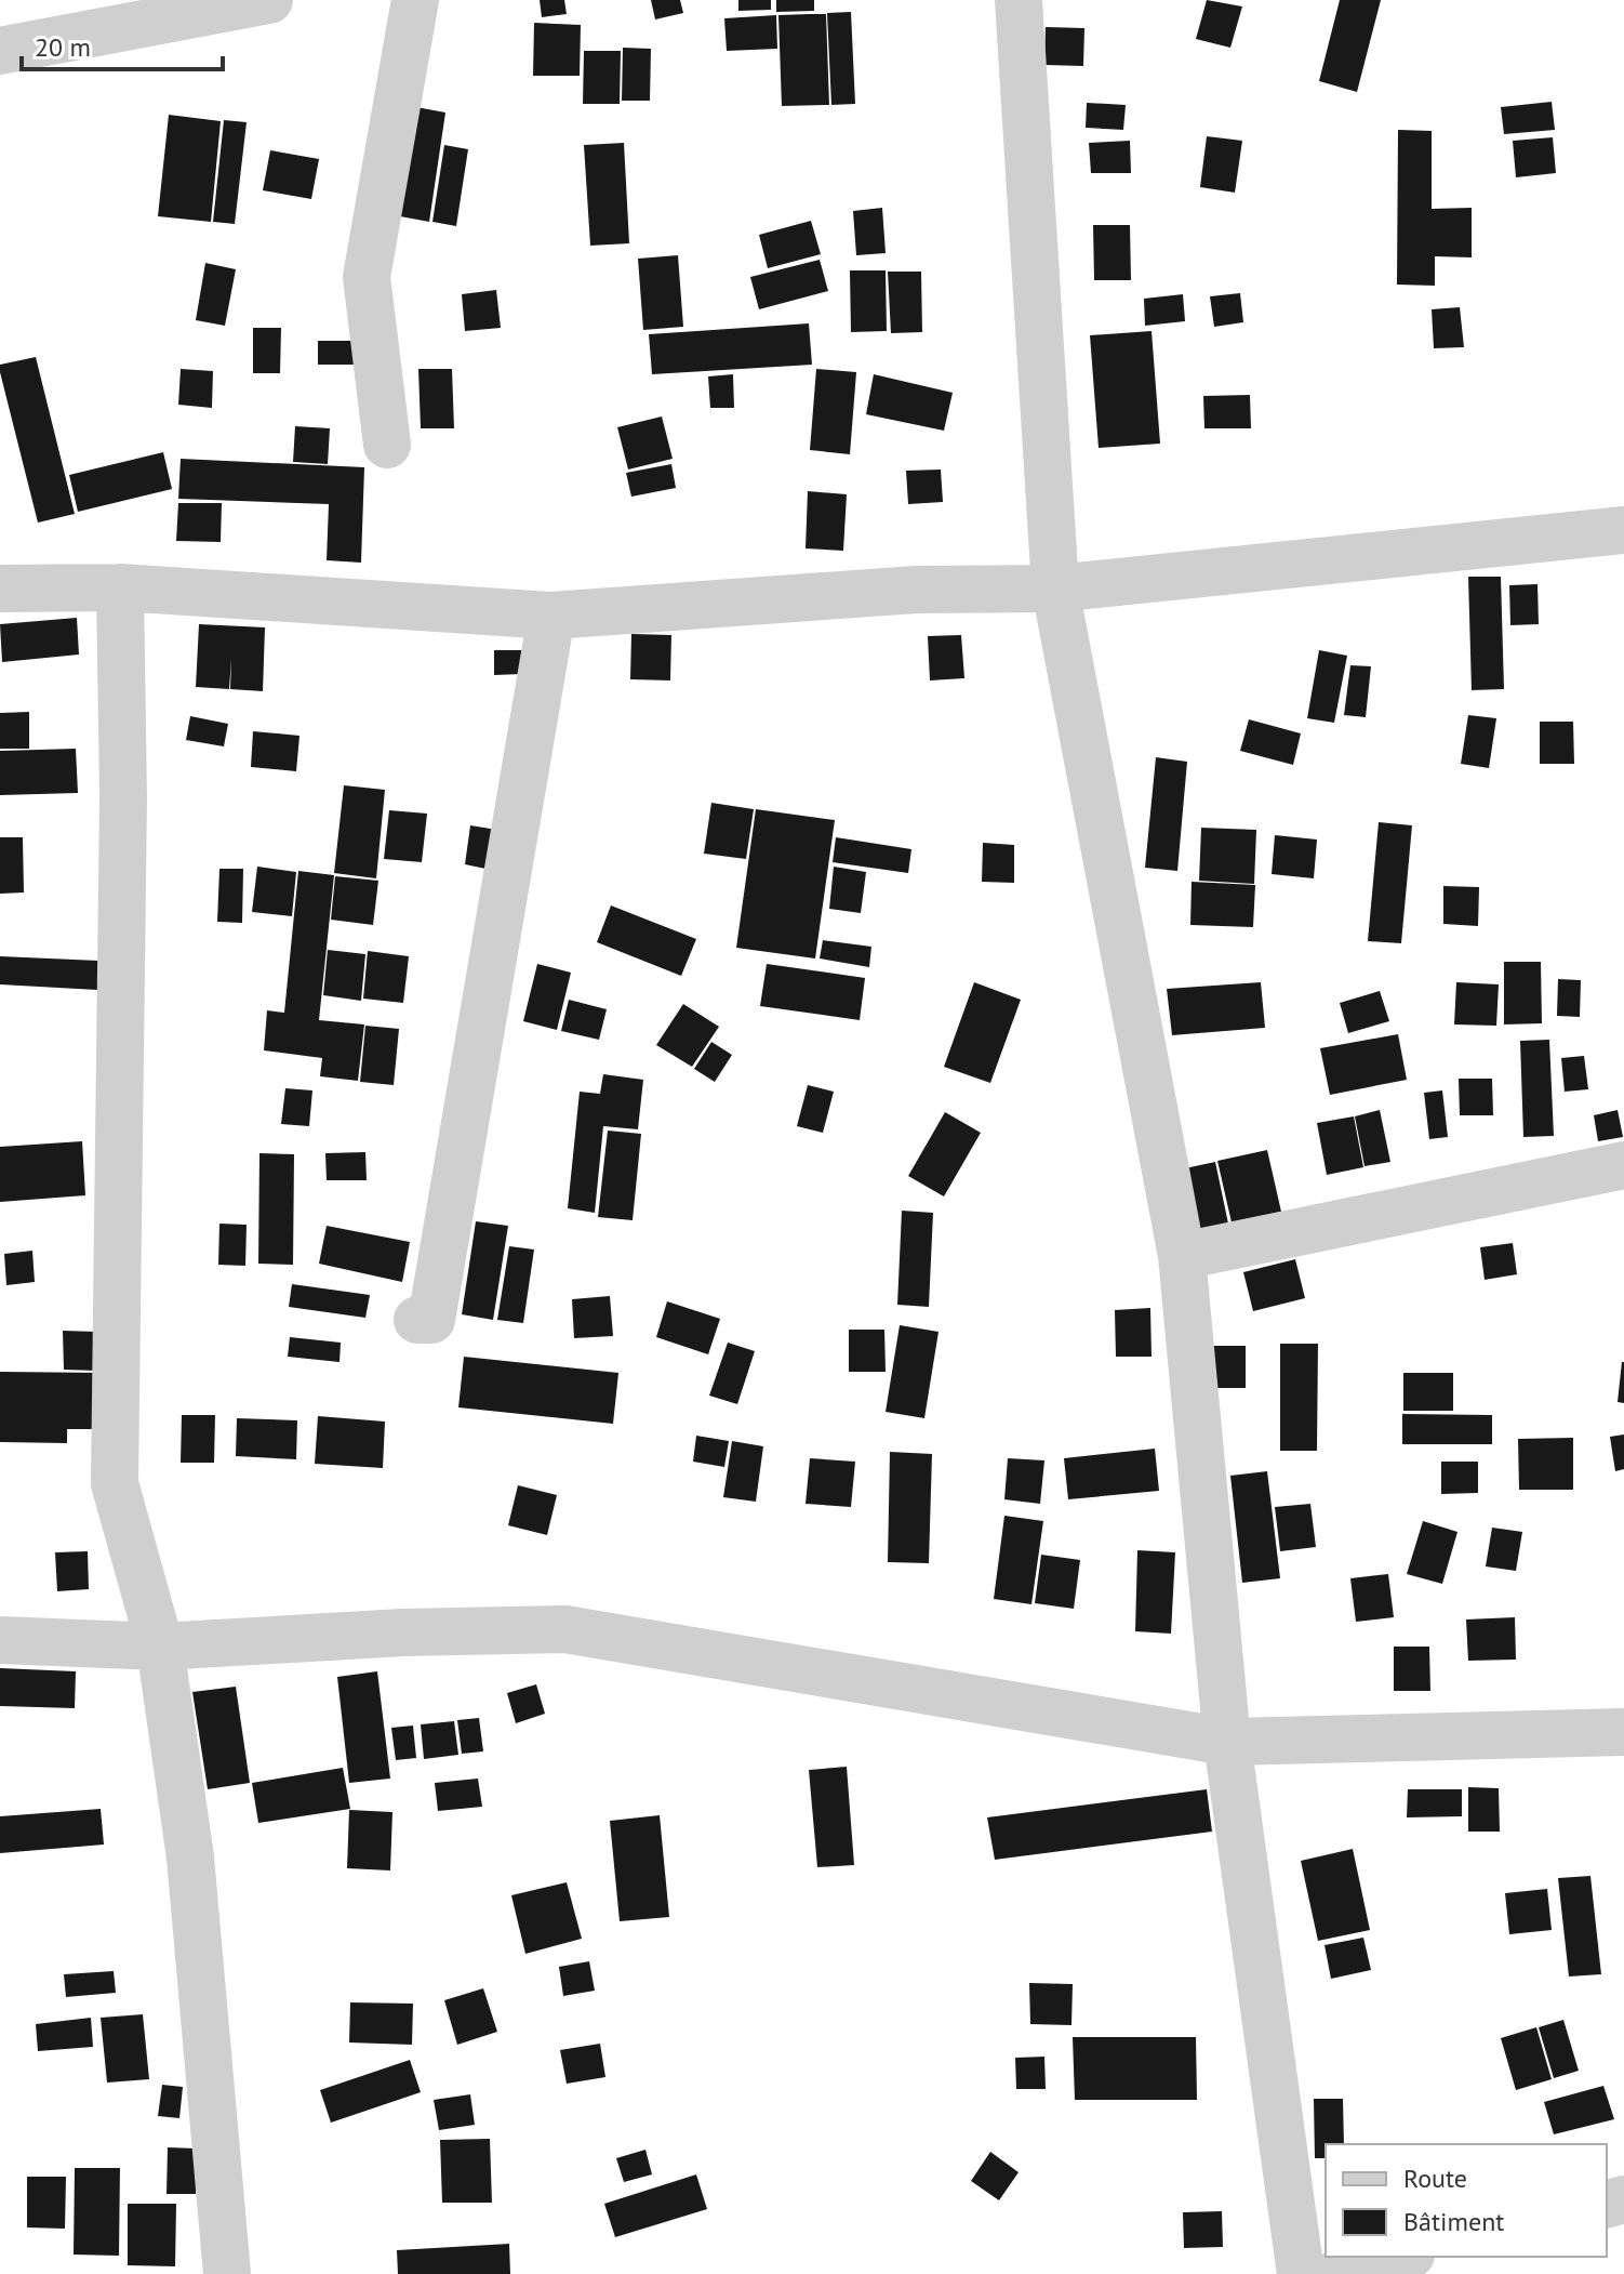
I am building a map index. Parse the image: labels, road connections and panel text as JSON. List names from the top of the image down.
{
  "legend": ["Route", "Bâtiment"],
  "scale_bar": "20 m"
}
